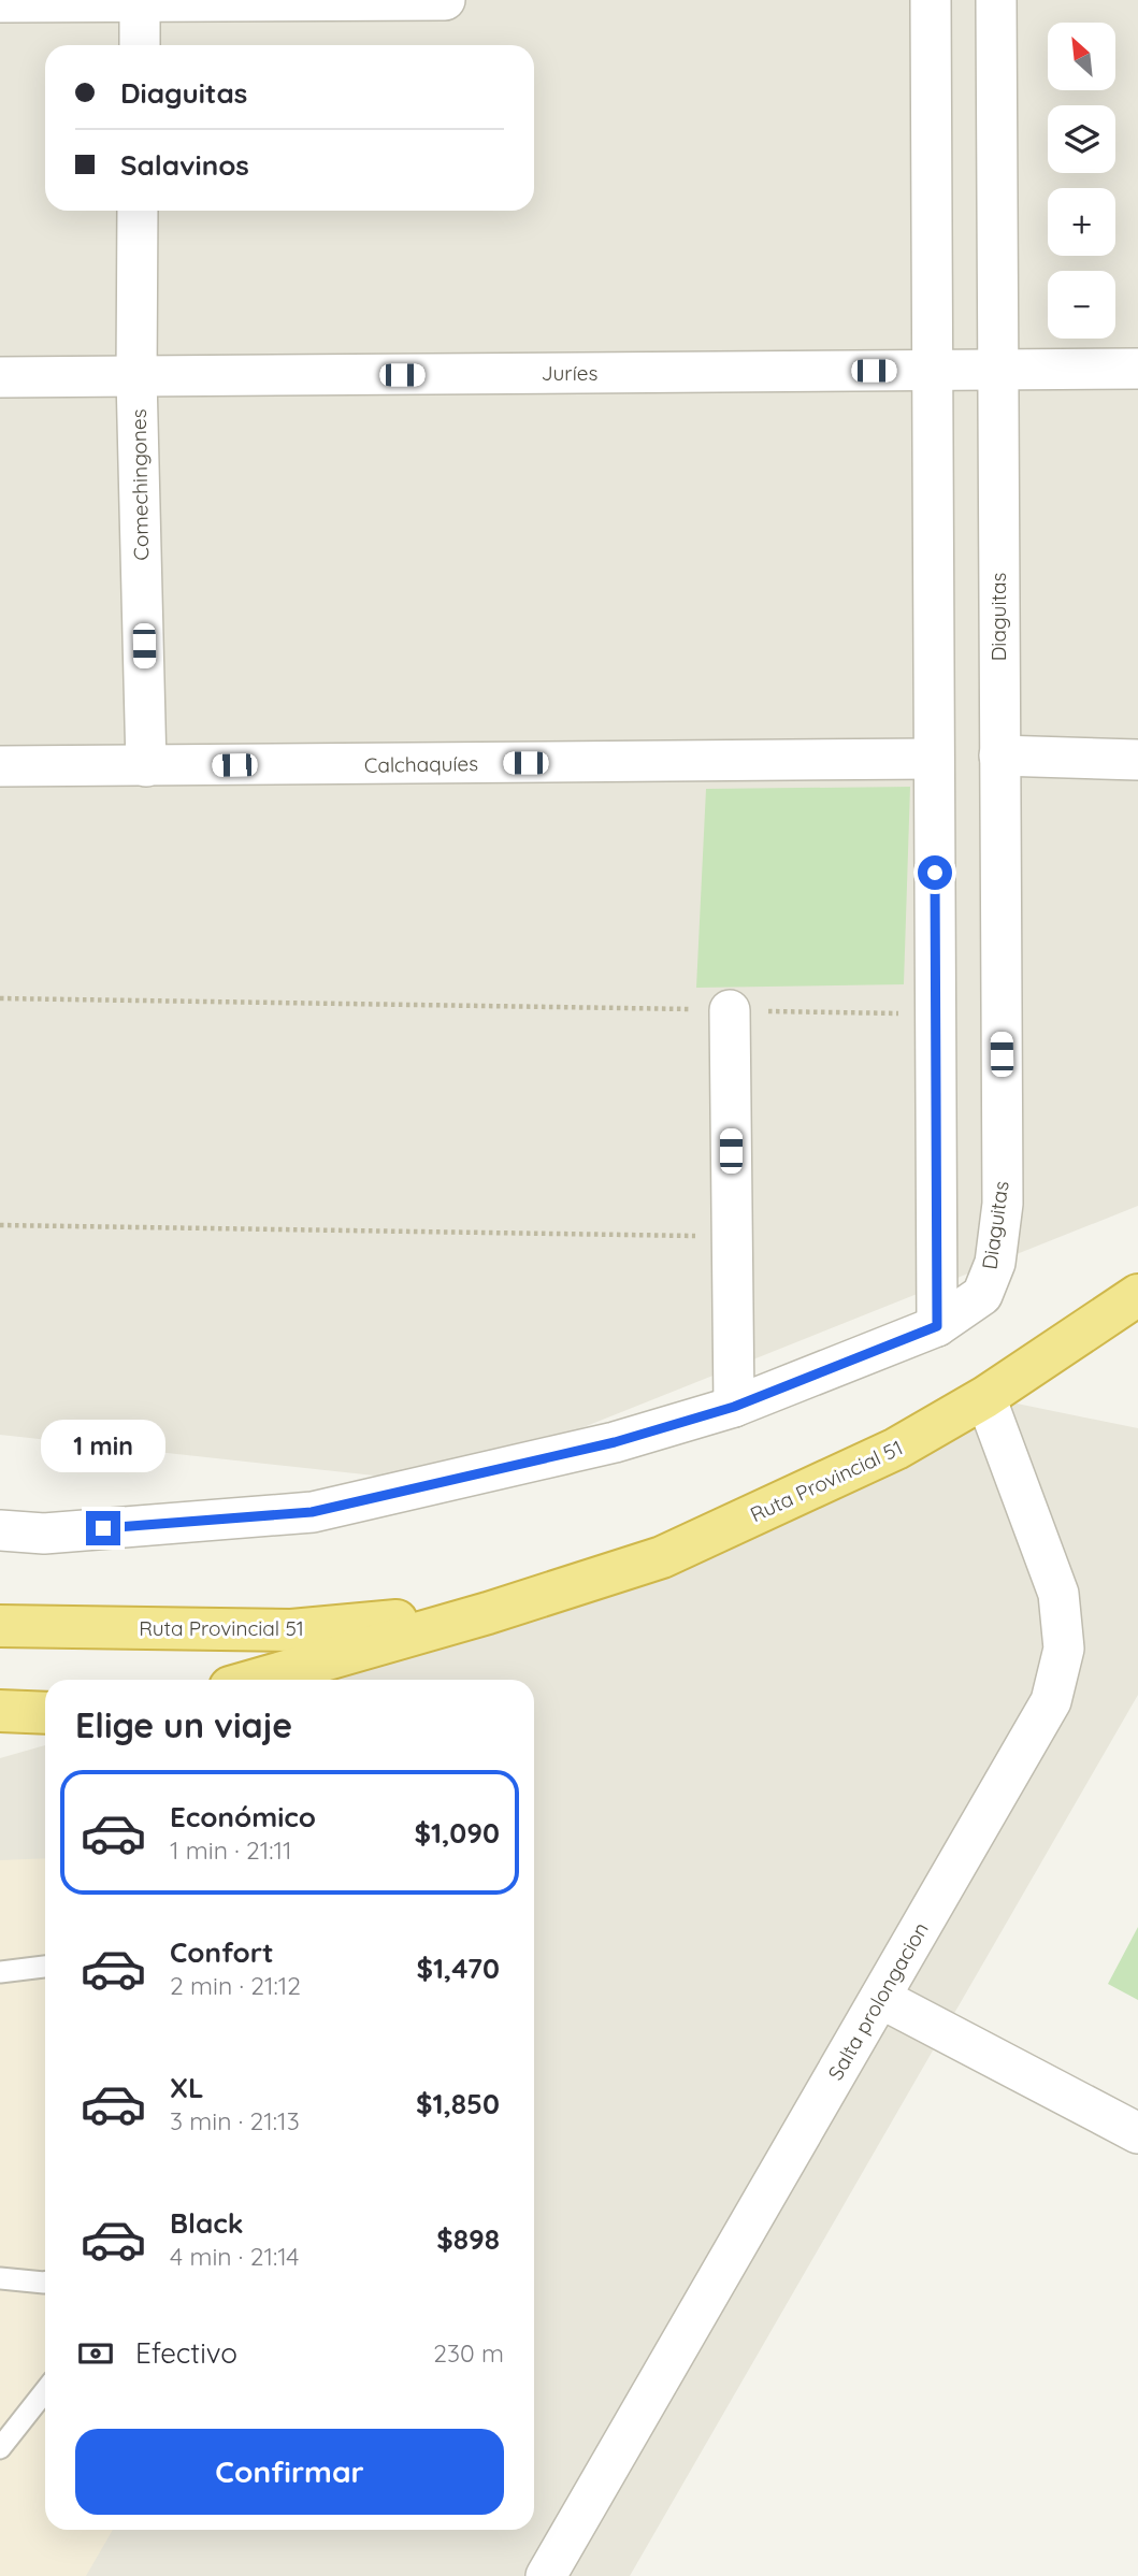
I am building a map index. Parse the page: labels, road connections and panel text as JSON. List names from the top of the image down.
{
  "streets": {
    "highway": ["Ruta Provincial 51"],
    "street": [
      "Juríes",
      "Comechingones",
      "Diaguitas",
      "Calchaquíes",
      "Salta prolongacion"
    ]
  },
  "crossings": [
    ["Juríes", "Comechingones"],
    ["Juríes", "Diaguitas"],
    ["Comechingones", "Calchaquíes"],
    ["Ruta Provincial 51", "Salta prolongacion"]
  ],
  "north": "top left",
  "page": {
    "map_buttons": ["+", "−"],
    "banner": ["Diaguitas", "Salavinos"],
    "bubble": "1 min",
    "heading": "Elige un viaje",
    "list": [
      {
        "name": "Económico",
        "note": "1 min · 21:11",
        "value": "$1,090"
      },
      {
        "name": "Confort",
        "note": "2 min · 21:12",
        "value": "$1,470"
      },
      {
        "name": "XL",
        "note": "3 min · 21:13",
        "value": "$1,850"
      },
      {
        "name": "Black",
        "note": "4 min · 21:14",
        "value": "$898"
      }
    ],
    "pay": ["Efectivo", "230 m"],
    "buttons": "Confirmar"
  }
}
